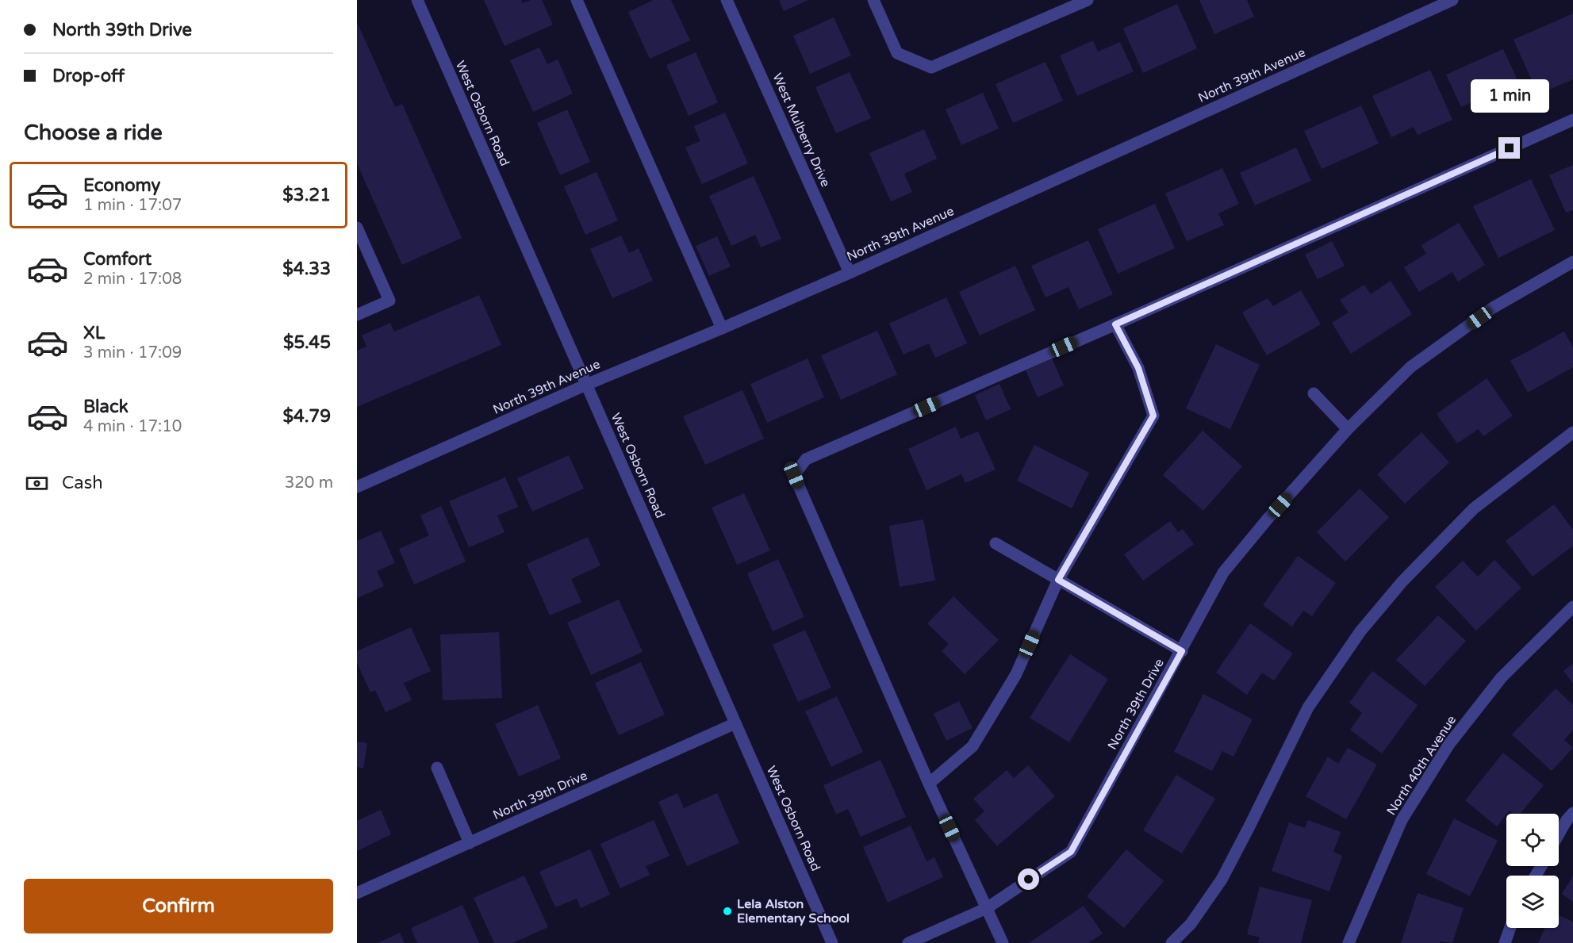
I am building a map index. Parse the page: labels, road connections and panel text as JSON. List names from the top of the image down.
{
  "streets": {
    "street": [
      "North 39th Avenue",
      "West Osborn Road",
      "West Mulberry Drive",
      "North 39th Drive",
      "North 40th Avenue"
    ]
  },
  "crossings": [
    ["North 39th Avenue", "West Osborn Road"],
    ["North 39th Avenue", "West Mulberry Drive"],
    ["West Osborn Road", "North 39th Drive"]
  ],
  "places": ["Lela Alston Elementary School"],
  "page": {
    "banner": ["North 39th Drive", "Drop-off"],
    "bubble": "1 min",
    "heading": "Choose a ride",
    "list": [
      {
        "name": "Economy",
        "note": "1 min · 17:07",
        "value": "$3.21"
      },
      {
        "name": "Comfort",
        "note": "2 min · 17:08",
        "value": "$4.33"
      },
      {
        "name": "XL",
        "note": "3 min · 17:09",
        "value": "$5.45"
      },
      {
        "name": "Black",
        "note": "4 min · 17:10",
        "value": "$4.79"
      }
    ],
    "pay": ["Cash", "320 m"],
    "buttons": "Confirm"
  }
}
